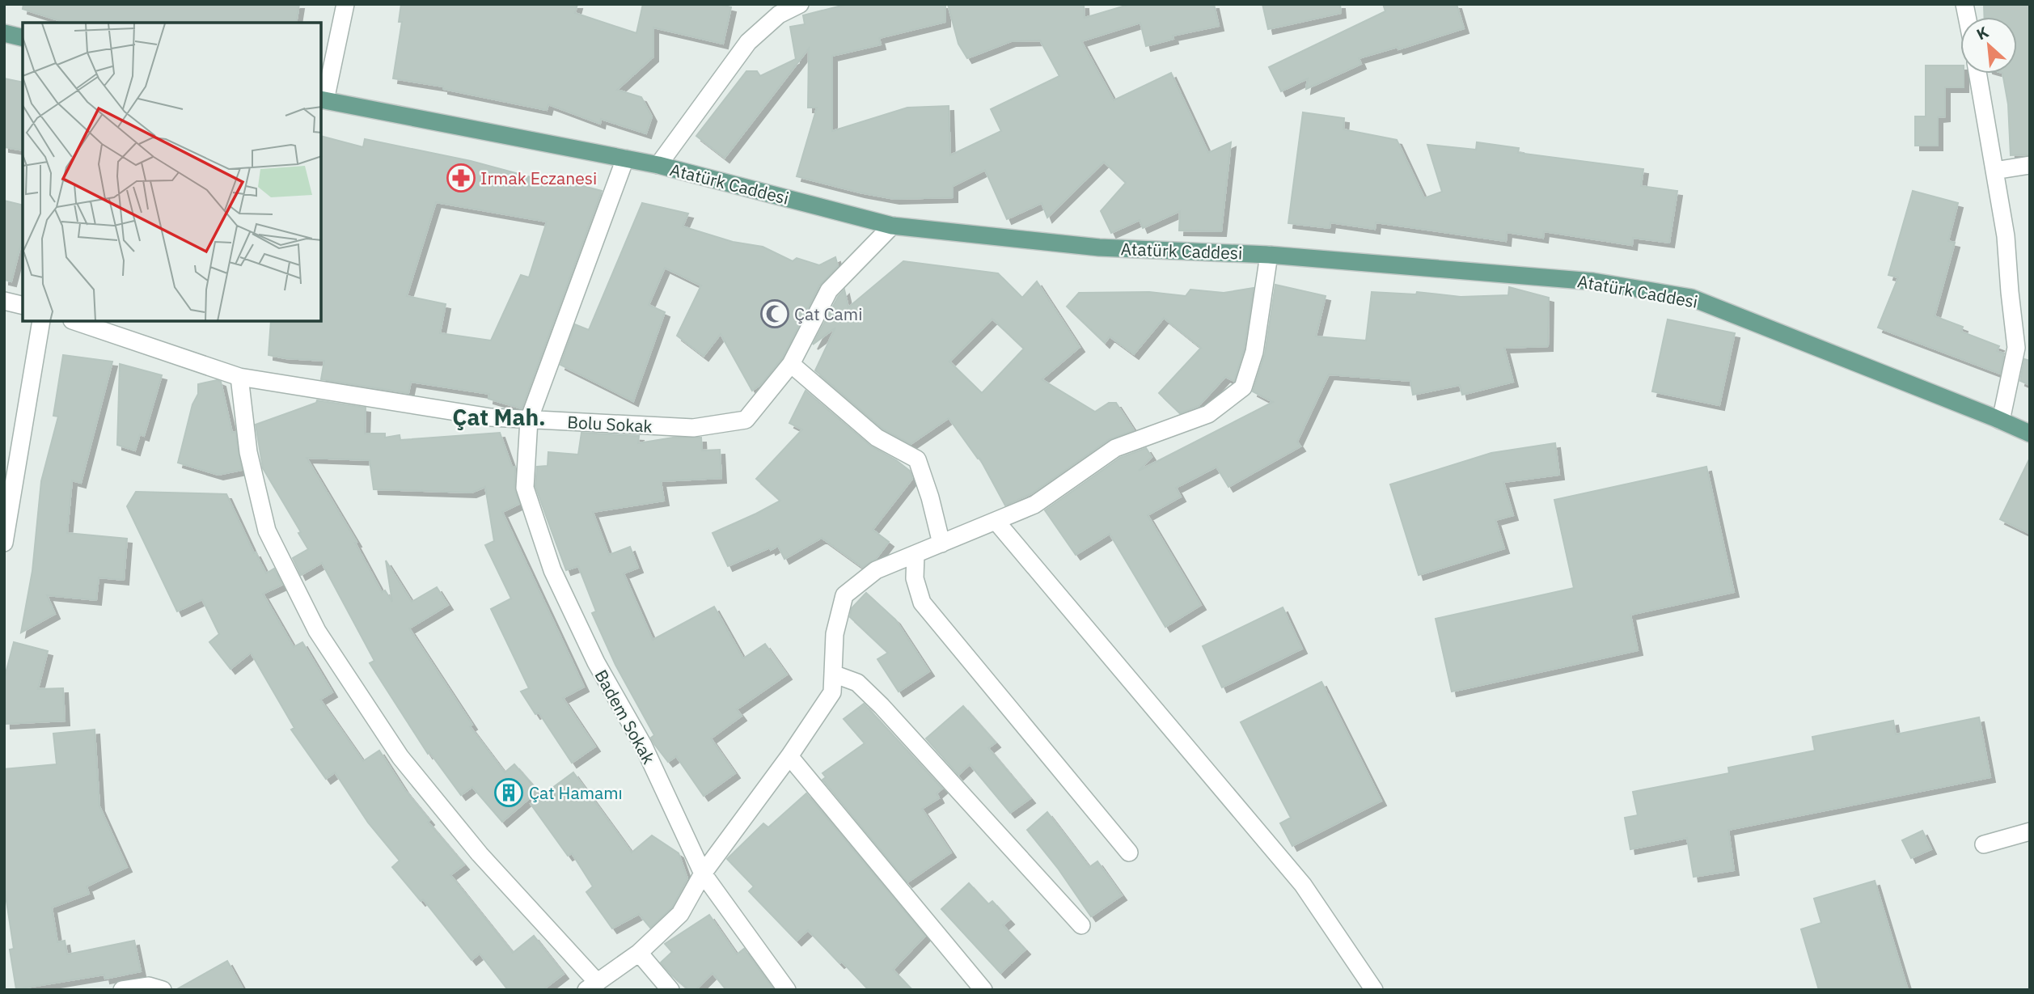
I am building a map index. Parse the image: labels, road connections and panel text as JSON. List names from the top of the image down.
{
  "streets": {
    "main road": ["Atatürk Caddesi"],
    "street": ["Bolu Sokak", "Badem Sokak"]
  },
  "crossings": [
    ["Atatürk Caddesi", "Bolu Sokak"],
    ["Atatürk Caddesi", "Badem Sokak"],
    ["Bolu Sokak", "Badem Sokak"]
  ],
  "districts": ["Çat Mah."],
  "places": {
    "pharmacy": ["Irmak Eczanesi"],
    "mosque": ["Çat Cami"],
    "building": ["Çat Hamamı"]
  },
  "north": "top left"
}
